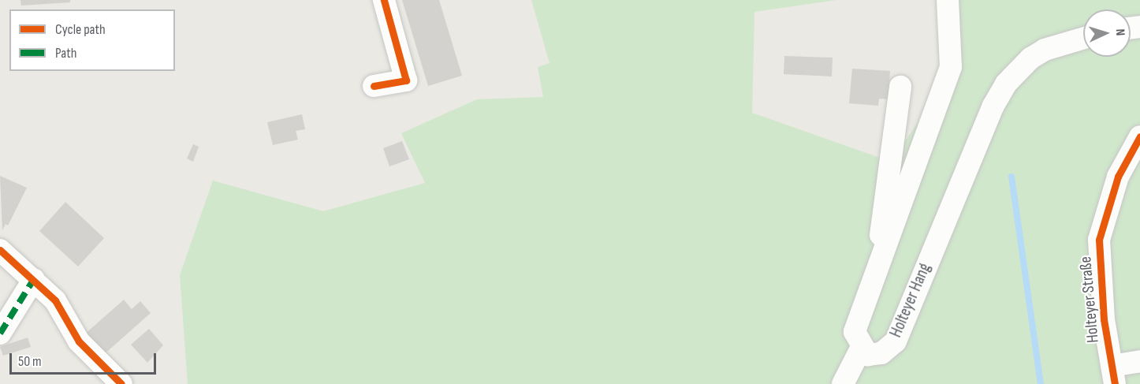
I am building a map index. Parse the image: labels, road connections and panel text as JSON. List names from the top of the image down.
{
  "streets": {
    "street": ["Holteyer Straße", "Holteyer Hang"]
  },
  "legend": ["Cycle path", "Path"],
  "scale_bar": "50 m",
  "north": "right"
}
